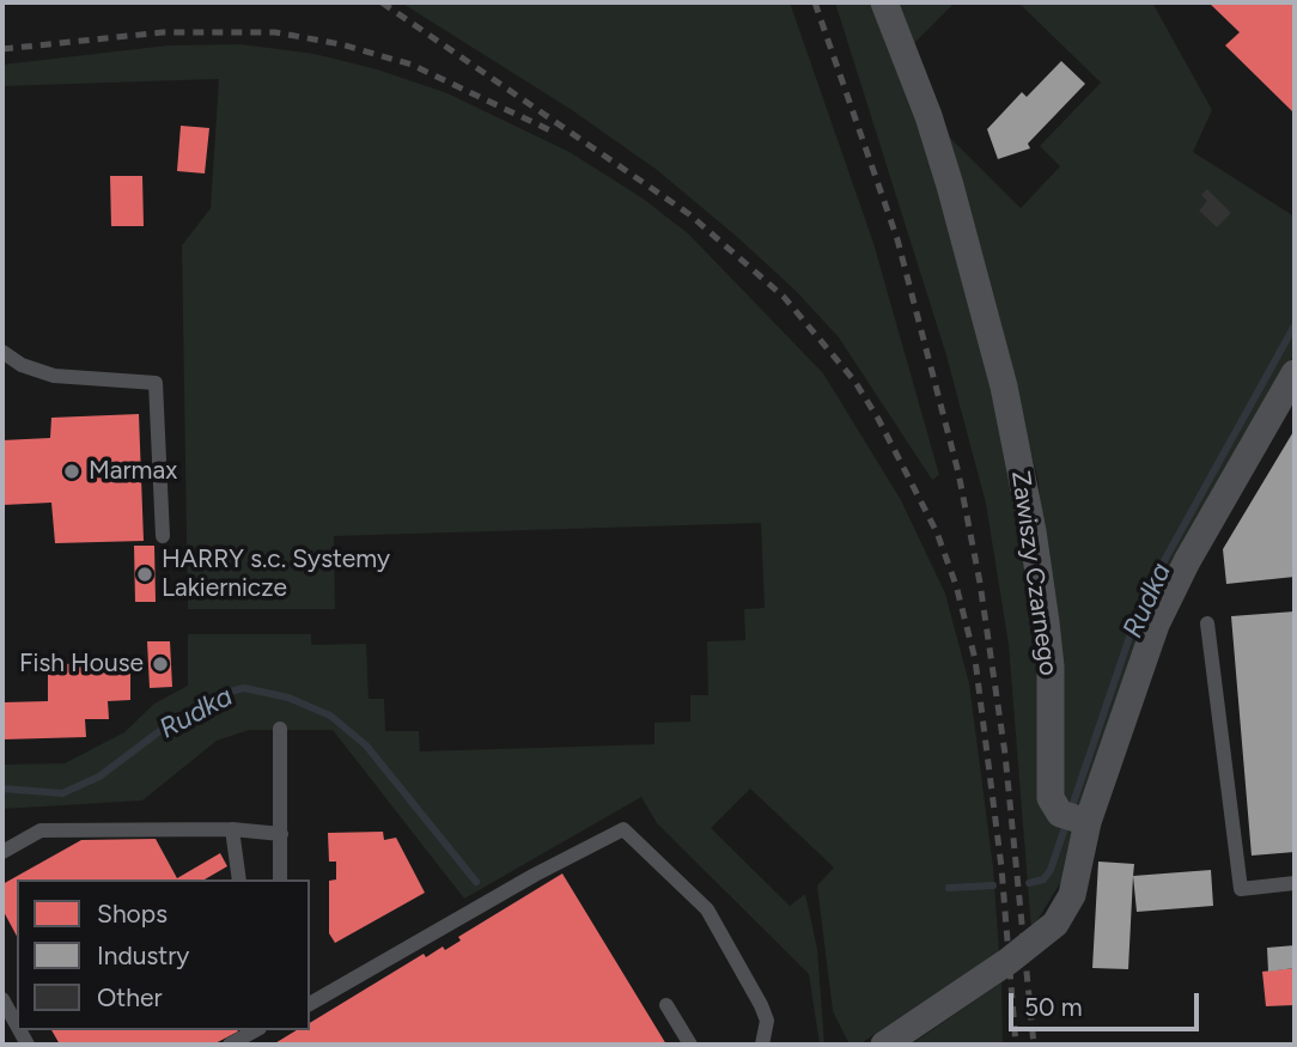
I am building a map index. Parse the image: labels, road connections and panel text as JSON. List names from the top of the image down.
{
  "streets": {
    "street": ["Zawiszy Czarnego"]
  },
  "water": ["Rudka"],
  "places": ["Marmax", "HARRY s.c. Systemy Lakiernicze", "Fish House"],
  "legend": ["Shops", "Industry", "Other"],
  "scale_bar": "50 m"
}
